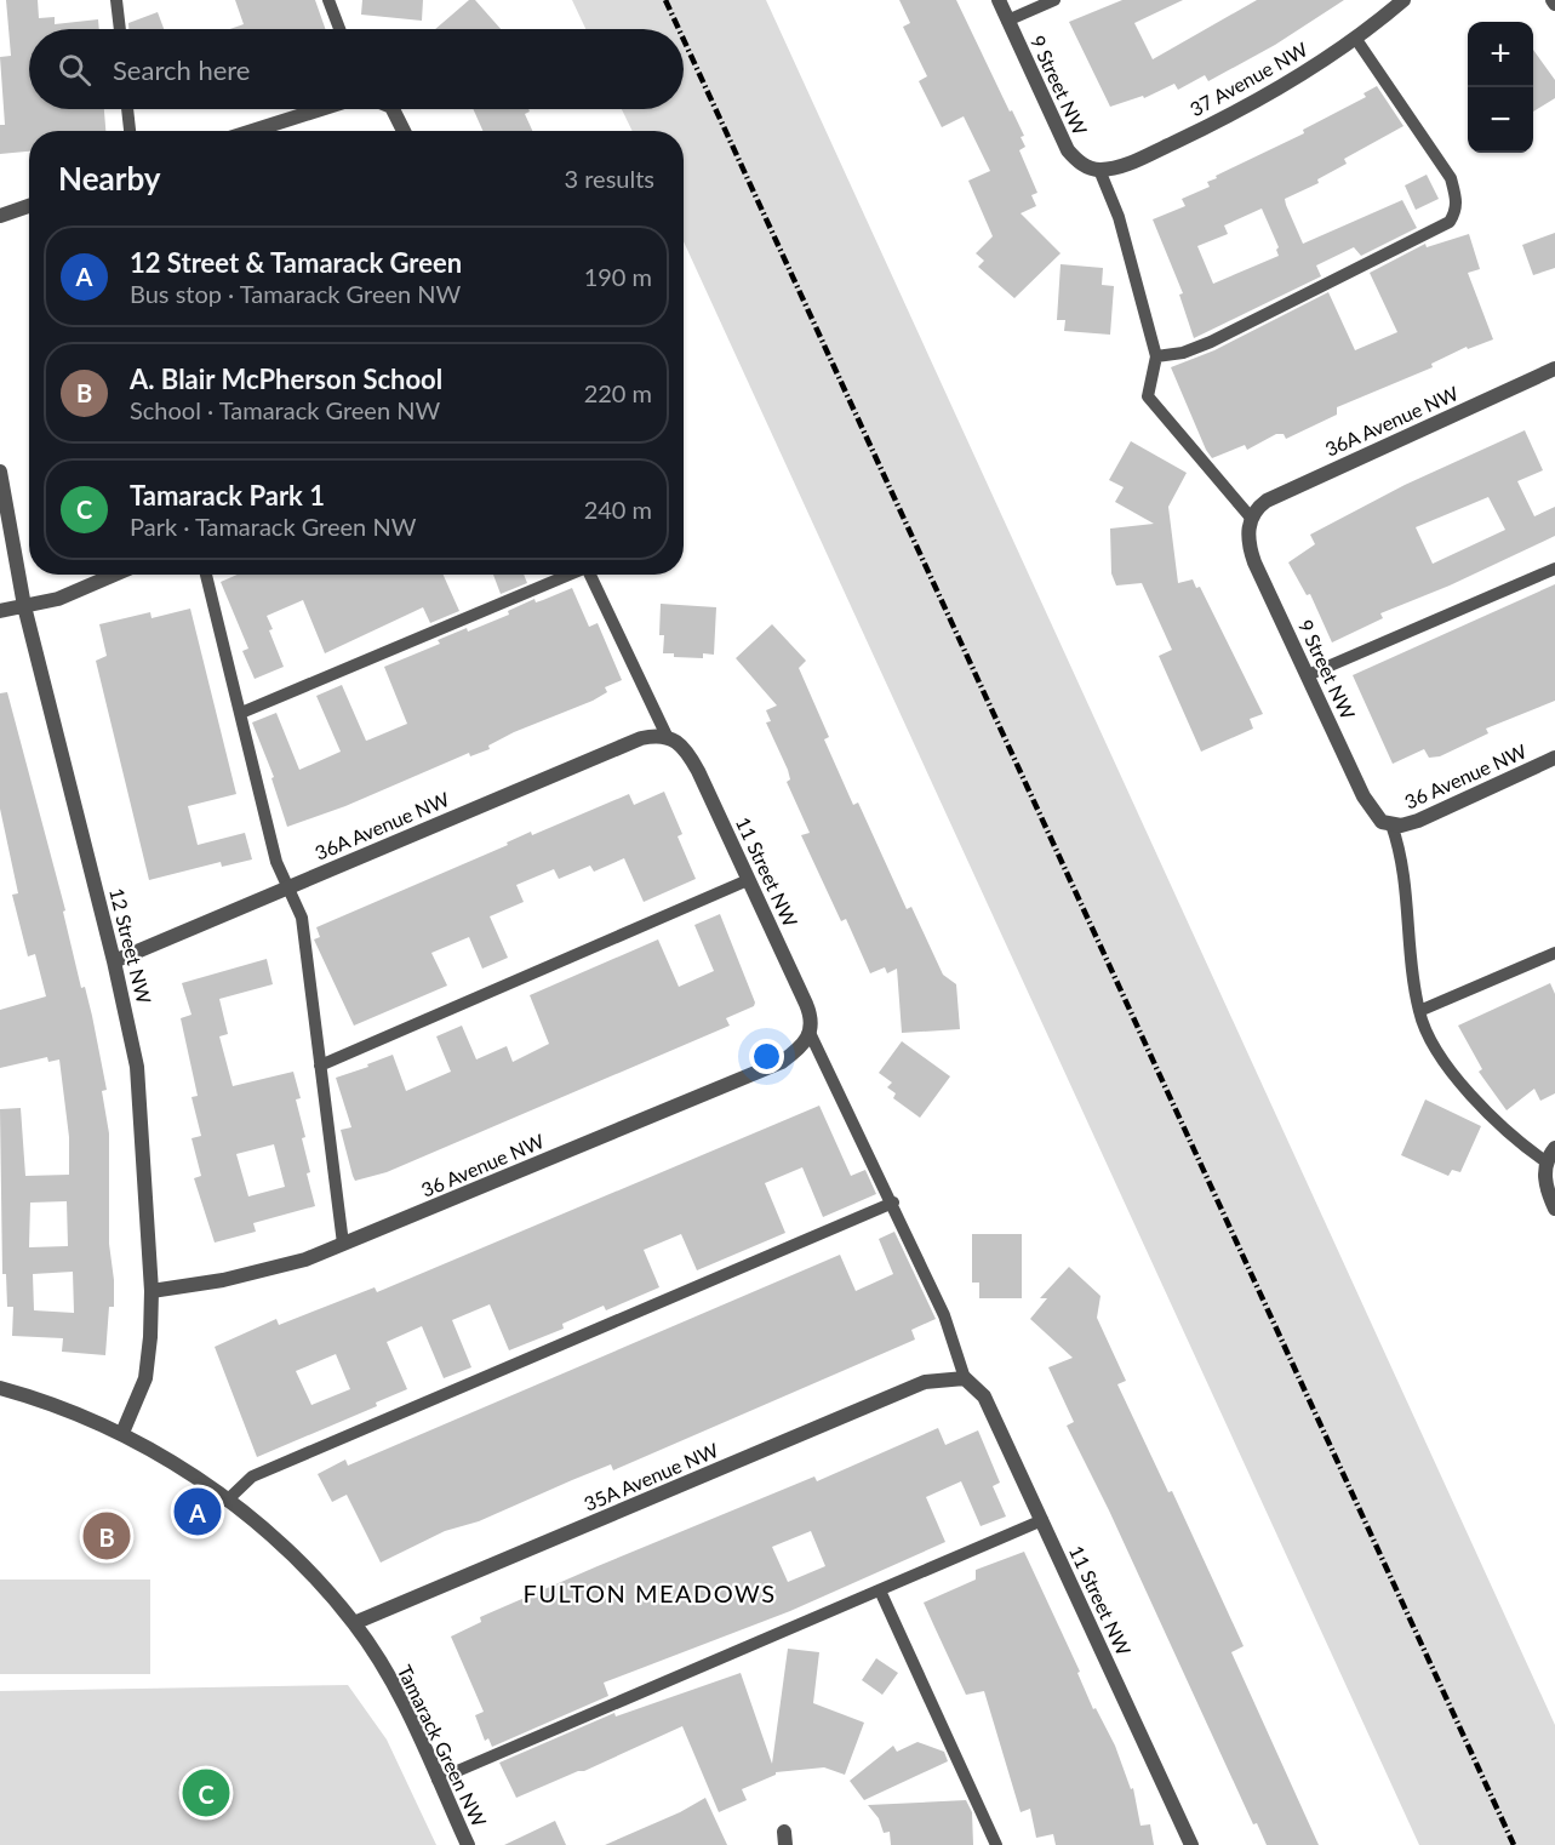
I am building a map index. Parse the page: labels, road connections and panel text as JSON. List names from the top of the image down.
{
  "streets": {
    "street": [
      "37 Avenue NW",
      "9 Street NW",
      "36A Avenue NW",
      "36 Avenue NW",
      "11 Street NW",
      "12 Street NW",
      "35A Avenue NW",
      "Tamarack Green NW"
    ]
  },
  "crossings": [
    ["37 Avenue NW", "9 Street NW"],
    ["9 Street NW", "36A Avenue NW"],
    ["9 Street NW", "36 Avenue NW"],
    ["36A Avenue NW", "11 Street NW"],
    ["36A Avenue NW", "12 Street NW"],
    ["36 Avenue NW", "11 Street NW"],
    ["36 Avenue NW", "12 Street NW"],
    ["11 Street NW", "35A Avenue NW"],
    ["12 Street NW", "Tamarack Green NW"],
    ["35A Avenue NW", "Tamarack Green NW"]
  ],
  "districts": ["FULTON MEADOWS"],
  "page": {
    "map_buttons": ["+", "−"],
    "search": "Search here",
    "heading": ["Nearby", "3 results"],
    "list": [
      {
        "mark": "A",
        "name": "12 Street & Tamarack Green",
        "note": "Bus stop · Tamarack Green NW",
        "value": "190 m"
      },
      {
        "mark": "B",
        "name": "A. Blair McPherson School",
        "note": "School · Tamarack Green NW",
        "value": "220 m"
      },
      {
        "mark": "C",
        "name": "Tamarack Park 1",
        "note": "Park · Tamarack Green NW",
        "value": "240 m"
      }
    ],
    "pins": ["A", "B", "C"]
  }
}
